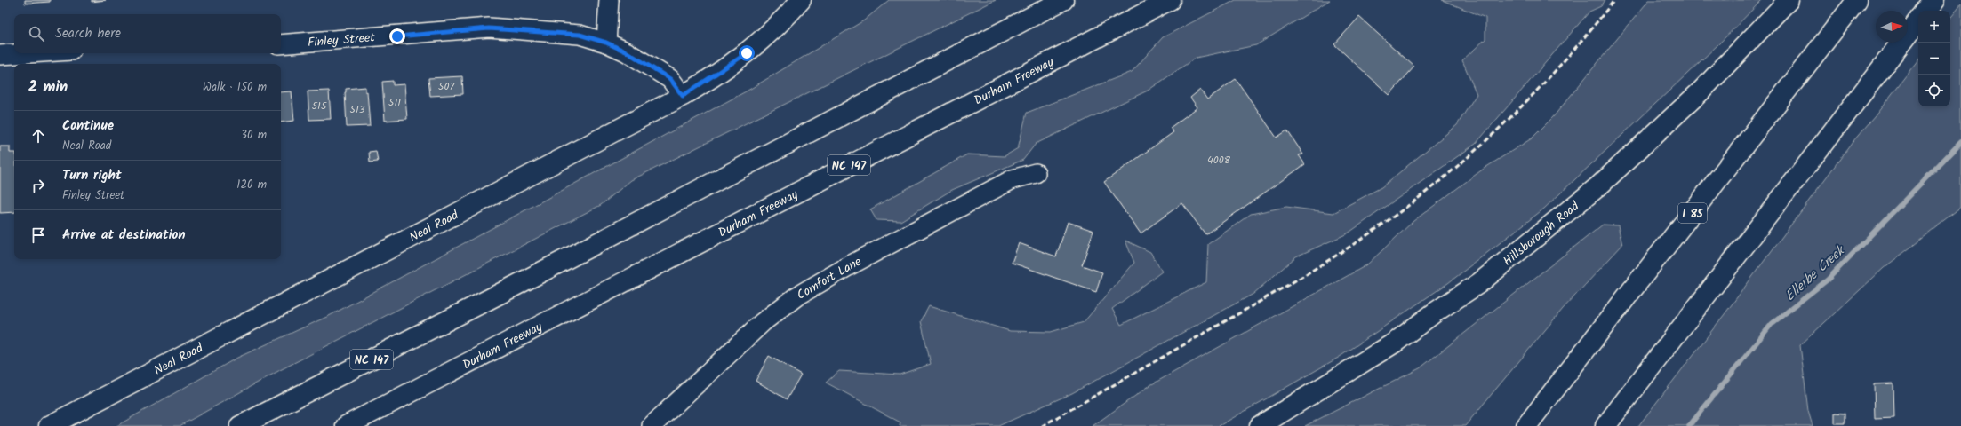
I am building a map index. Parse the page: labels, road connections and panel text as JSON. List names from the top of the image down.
{
  "streets": {
    "main road": [
      "Durham Freeway",
      "NC 147",
      "I 85",
      "Neal Road",
      "Hillsborough Road"
    ],
    "street": ["Finley Street", "Comfort Lane"]
  },
  "crossings": [
    ["Finley Street", "Neal Road"]
  ],
  "water": ["Ellerbe Creek"],
  "house_numbers": [
    "507",
    "511",
    "515",
    "513",
    "4008"
  ],
  "north": "right",
  "page": {
    "map_buttons": ["+", "−"],
    "search": "Search here",
    "heading": ["2 min", "Walk · 150 m"],
    "list": [
      ["Continue", "Neal Road", "30 m"],
      ["Turn right", "Finley Street", "120 m"],
      "Arrive at destination"
    ]
  }
}
